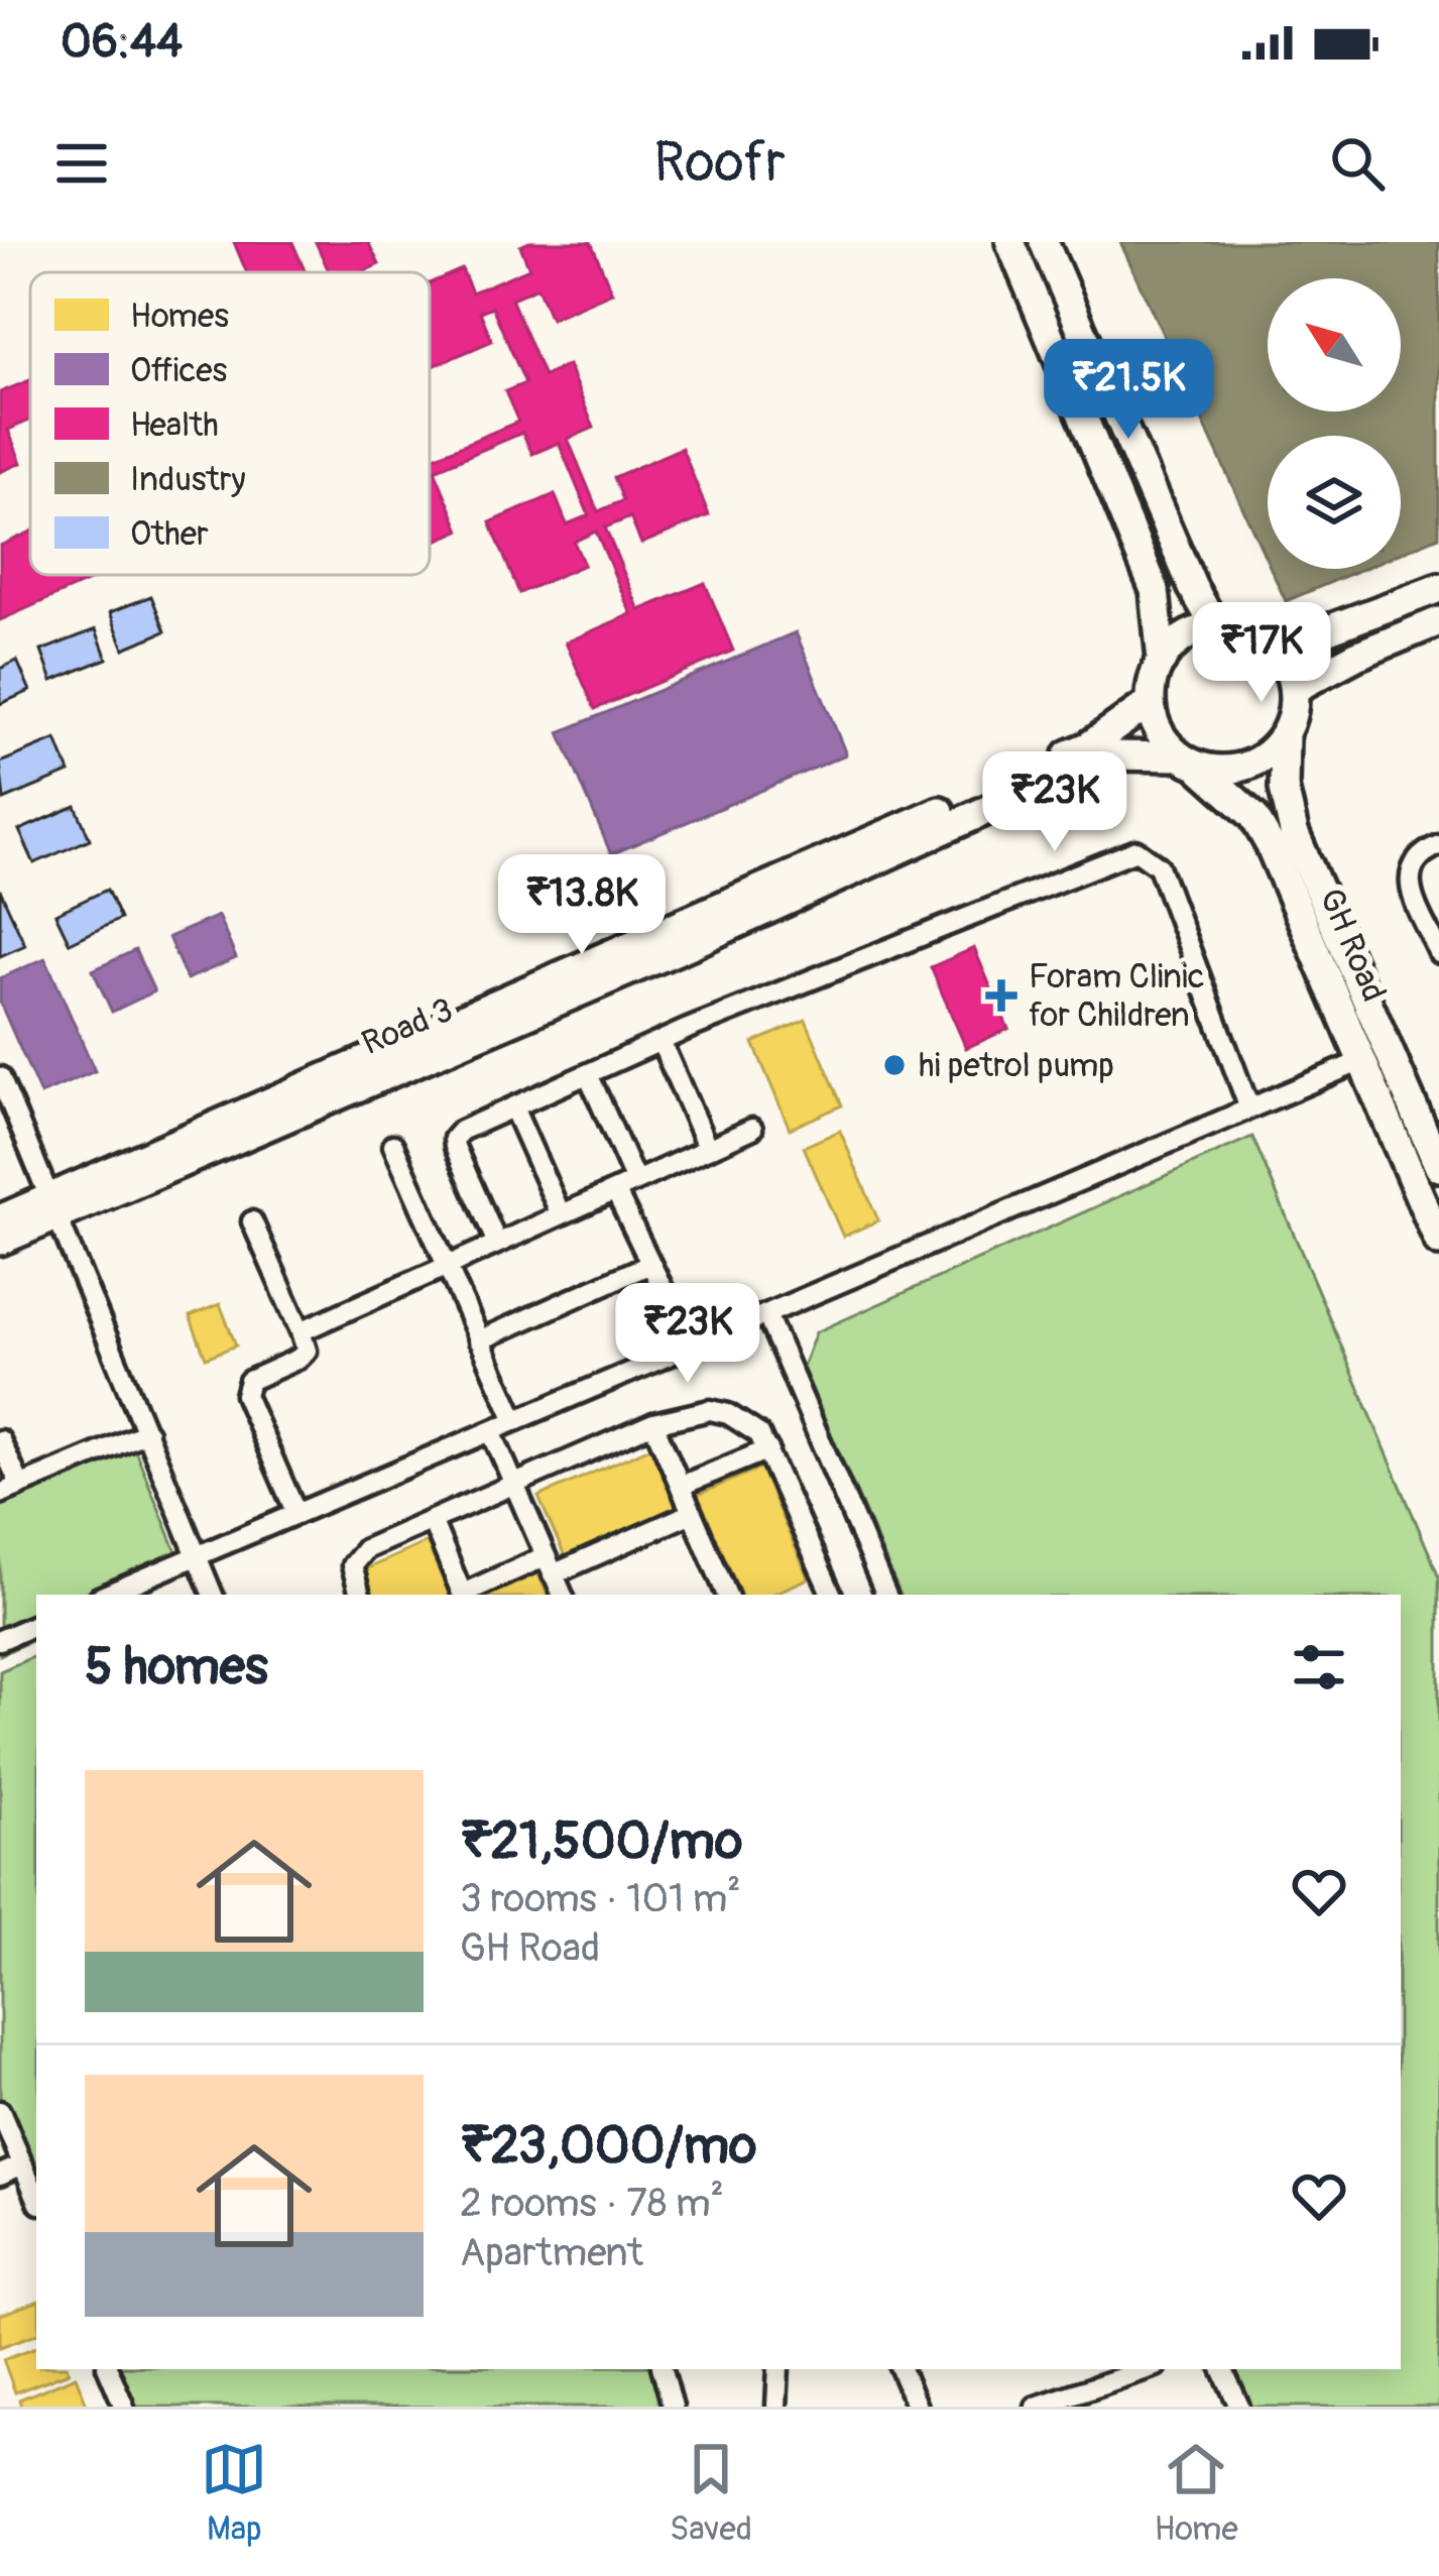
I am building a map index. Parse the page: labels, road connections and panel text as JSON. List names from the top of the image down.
{
  "streets": {
    "street": ["GH Road", "Road 3"]
  },
  "crossings": [
    ["GH Road", "Road 3"]
  ],
  "places": {
    "health": ["Foram Clinic for Children"],
    "other": ["hi petrol pump"]
  },
  "legend": [
    "Homes",
    "Offices",
    "Health",
    "Industry",
    "Other"
  ],
  "north": "top left",
  "page": {
    "status": "06:44",
    "header": "Roofr",
    "price": [
      "₹21.5K",
      "₹17K",
      "₹23K",
      "₹13.8K",
      "₹23K"
    ],
    "heading": "5 homes",
    "list": [
      {
        "name": "₹21,500/mo",
        "note": "3 rooms · 101 m² · GH Road"
      },
      {
        "name": "₹23,000/mo",
        "note": "2 rooms · 78 m² · Apartment"
      }
    ],
    "tabs": ["Map", "Saved", "Home"]
  }
}
